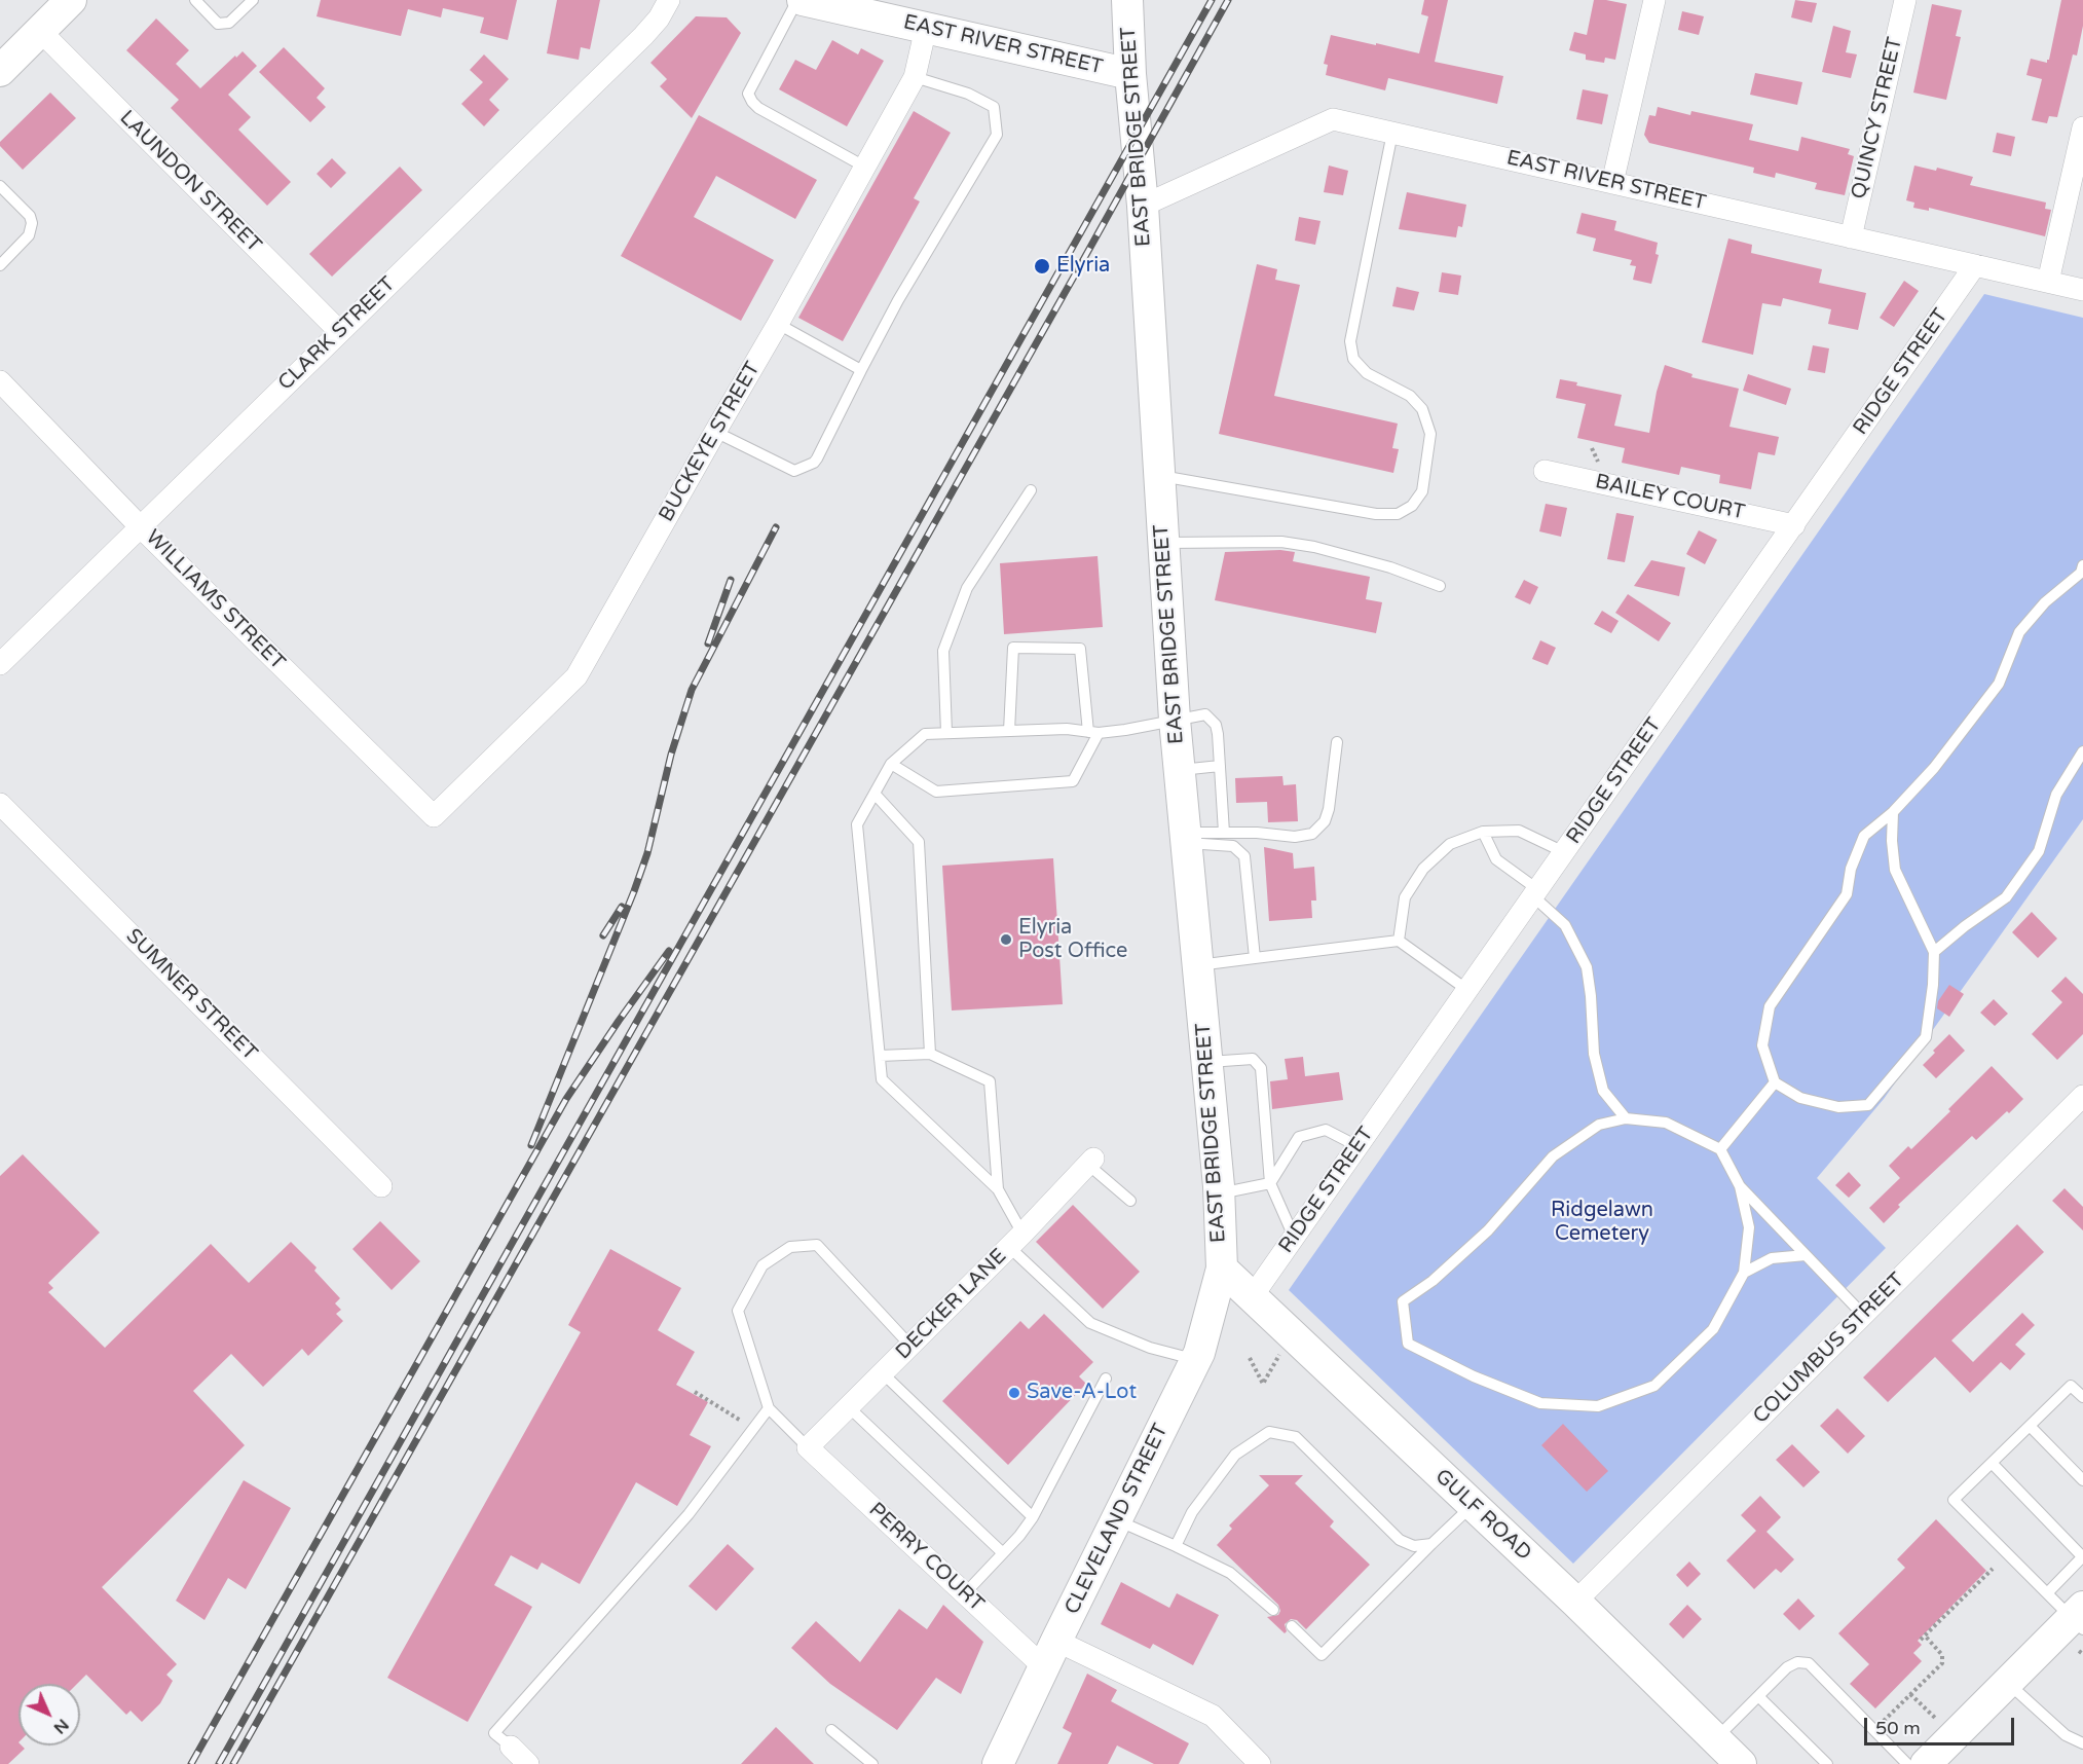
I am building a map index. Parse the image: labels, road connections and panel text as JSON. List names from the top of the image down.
{
  "streets": {
    "main road": [
      "EAST RIVER STREET",
      "EAST BRIDGE STREET",
      "GULF ROAD",
      "CLEVELAND STREET"
    ],
    "street": [
      "QUINCY STREET",
      "LAUNDON STREET",
      "CLARK STREET",
      "RIDGE STREET",
      "BUCKEYE STREET",
      "BAILEY COURT",
      "WILLIAMS STREET",
      "SUMNER STREET",
      "DECKER LANE",
      "COLUMBUS STREET",
      "PERRY COURT"
    ]
  },
  "crossings": [
    ["EAST RIVER STREET", "QUINCY STREET"],
    ["EAST RIVER STREET", "EAST BRIDGE STREET"],
    ["EAST RIVER STREET", "RIDGE STREET"],
    ["EAST RIVER STREET", "BUCKEYE STREET"],
    ["EAST BRIDGE STREET", "GULF ROAD"],
    ["EAST BRIDGE STREET", "CLEVELAND STREET"],
    ["LAUNDON STREET", "CLARK STREET"],
    ["CLARK STREET", "WILLIAMS STREET"],
    ["RIDGE STREET", "BAILEY COURT"],
    ["RIDGE STREET", "GULF ROAD"],
    ["BUCKEYE STREET", "WILLIAMS STREET"],
    ["DECKER LANE", "PERRY COURT"],
    ["COLUMBUS STREET", "GULF ROAD"],
    ["GULF ROAD", "CLEVELAND STREET"],
    ["CLEVELAND STREET", "PERRY COURT"]
  ],
  "parks": ["Ridgelawn Cemetery"],
  "places": ["Elyria", "Elyria Post Office", "Save-A-Lot"],
  "scale_bar": "50 m",
  "north": "bottom right"
}
